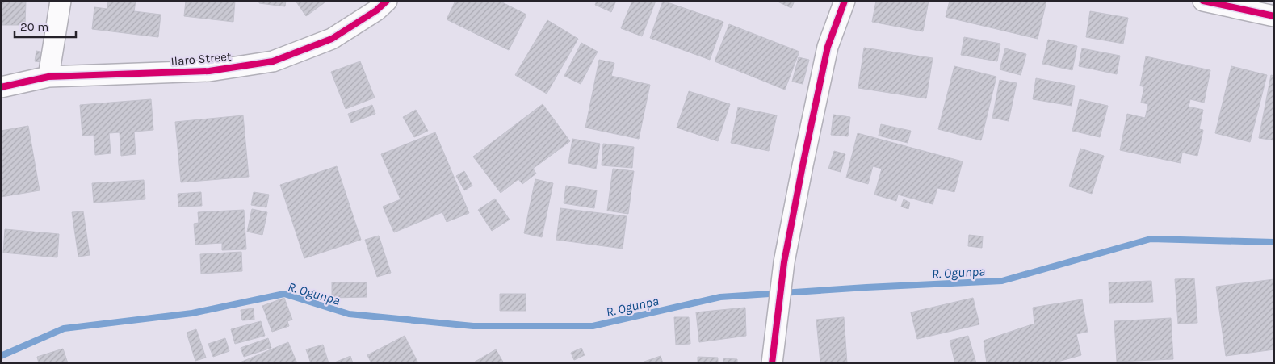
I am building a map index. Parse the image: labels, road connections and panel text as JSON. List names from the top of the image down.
{
  "streets": {
    "street": ["Ilaro Street"]
  },
  "water": ["R. Ogunpa"],
  "scale_bar": "20 m"
}
